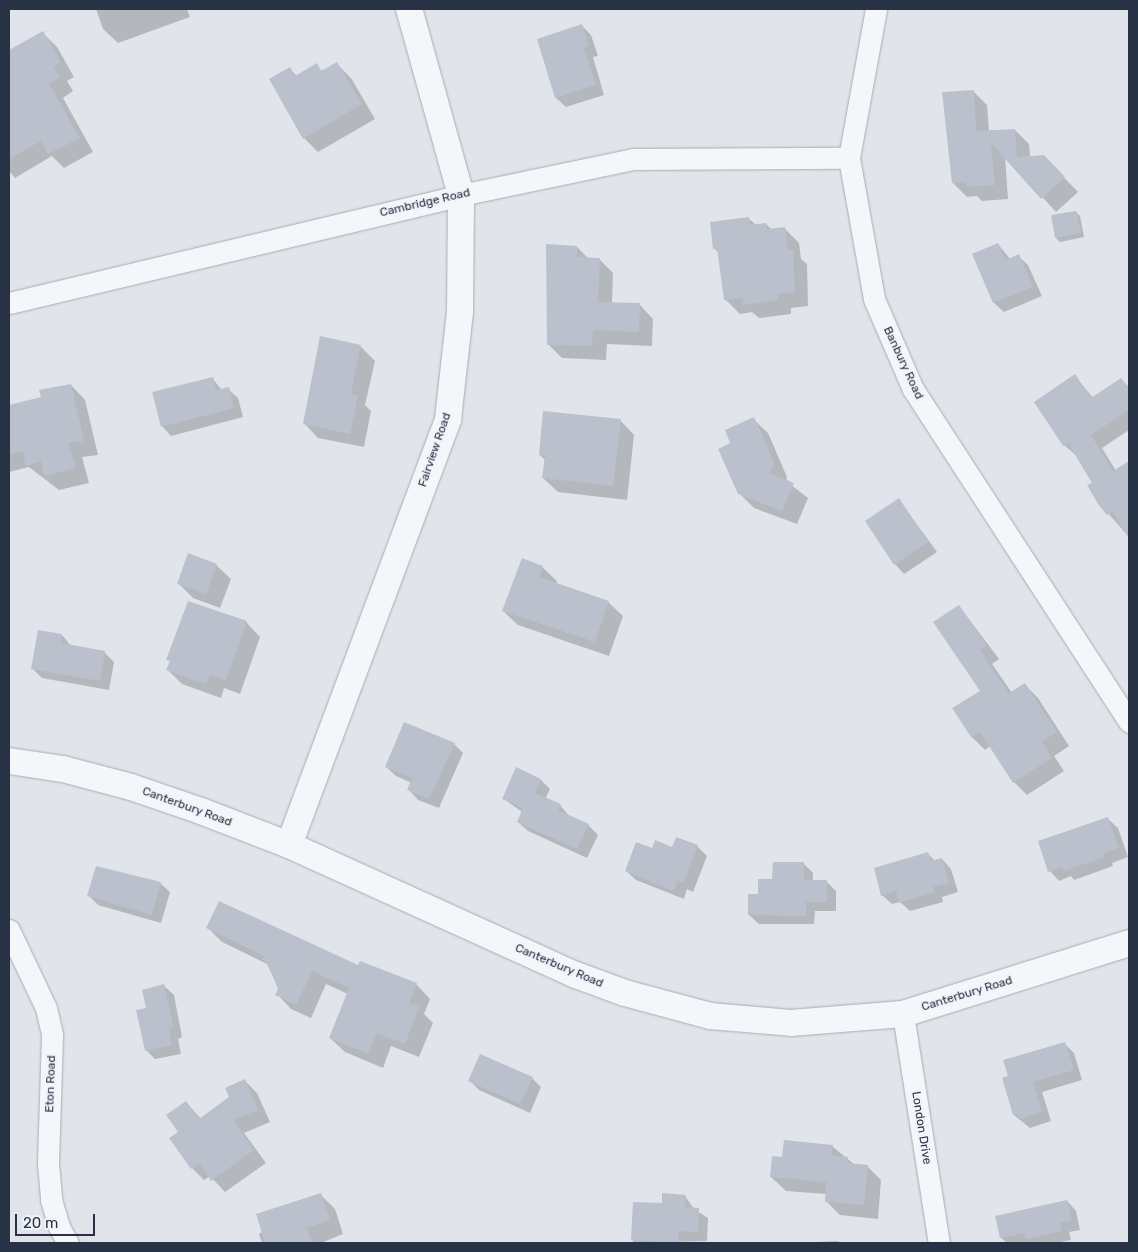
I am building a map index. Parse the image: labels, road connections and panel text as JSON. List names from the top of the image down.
{
  "streets": {
    "street": [
      "Cambridge Road",
      "Banbury Road",
      "Fairview Road",
      "Canterbury Road",
      "Eton Road",
      "London Drive"
    ]
  },
  "crossings": [
    ["Cambridge Road", "Banbury Road"],
    ["Cambridge Road", "Fairview Road"],
    ["Fairview Road", "Canterbury Road"],
    ["Canterbury Road", "London Drive"]
  ],
  "scale_bar": "20 m"
}
